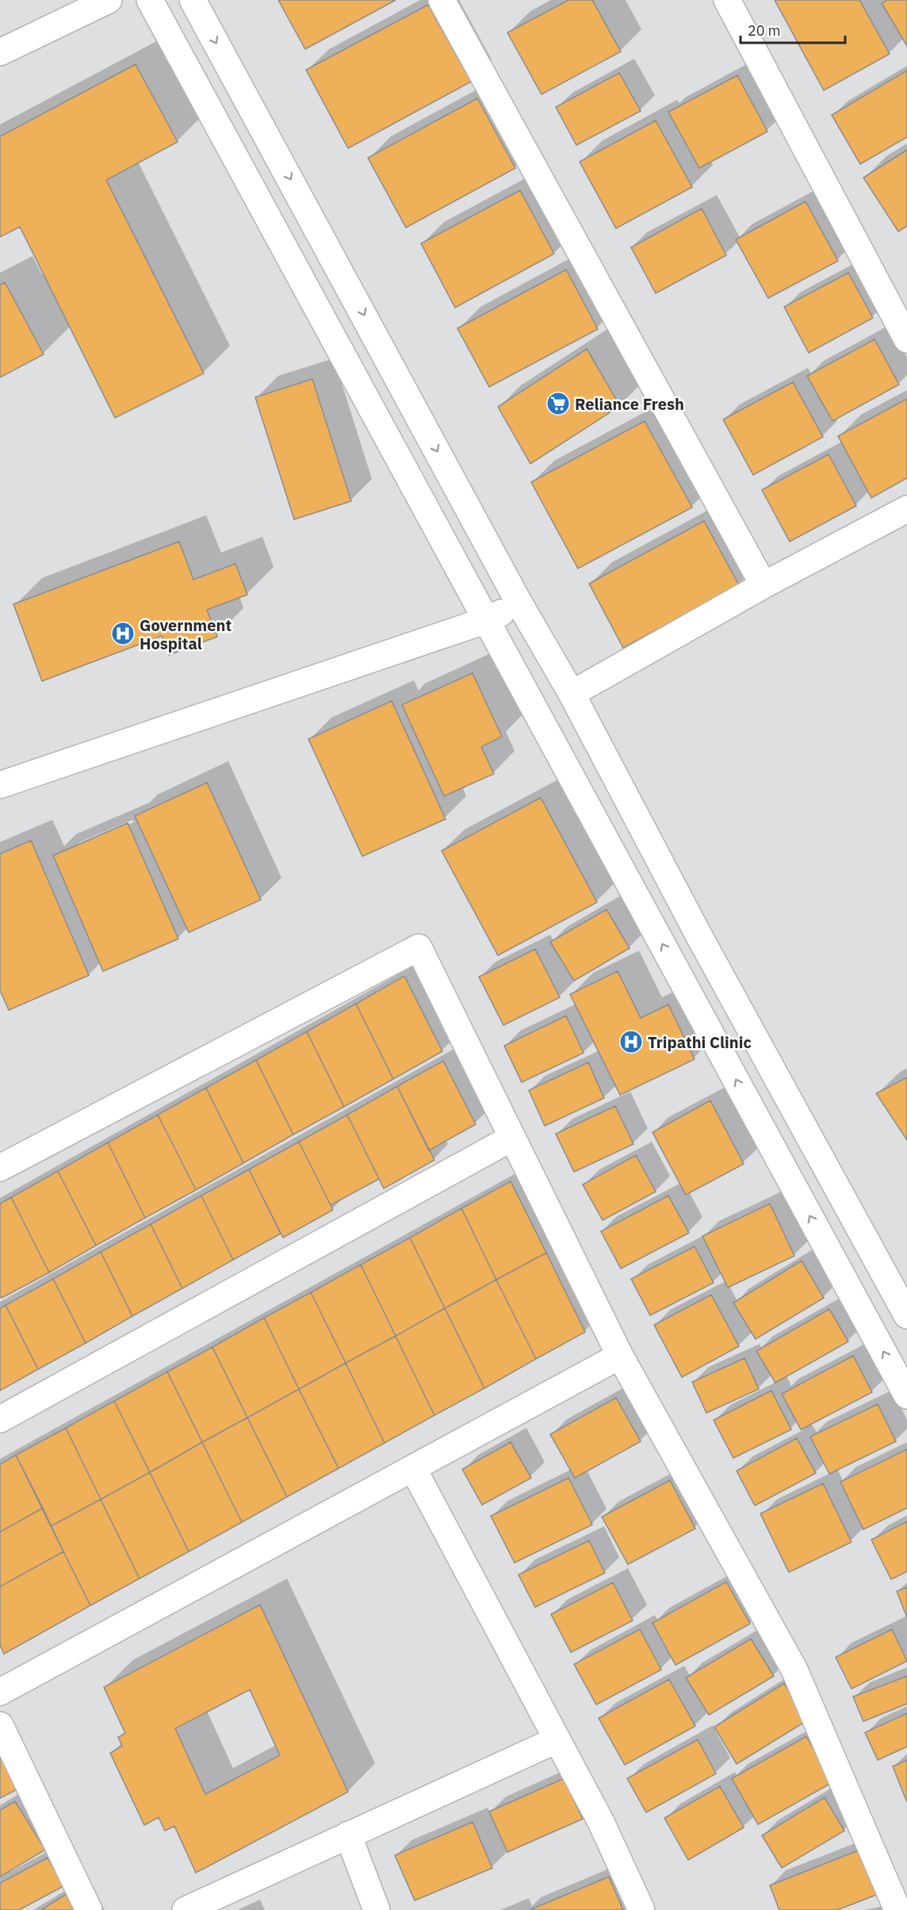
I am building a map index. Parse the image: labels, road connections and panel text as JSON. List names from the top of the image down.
{
  "places": {
    "supermarket": ["Reliance Fresh"],
    "hospital": ["Government Hospital", "Tripathi Clinic"]
  },
  "scale_bar": "20 m"
}
